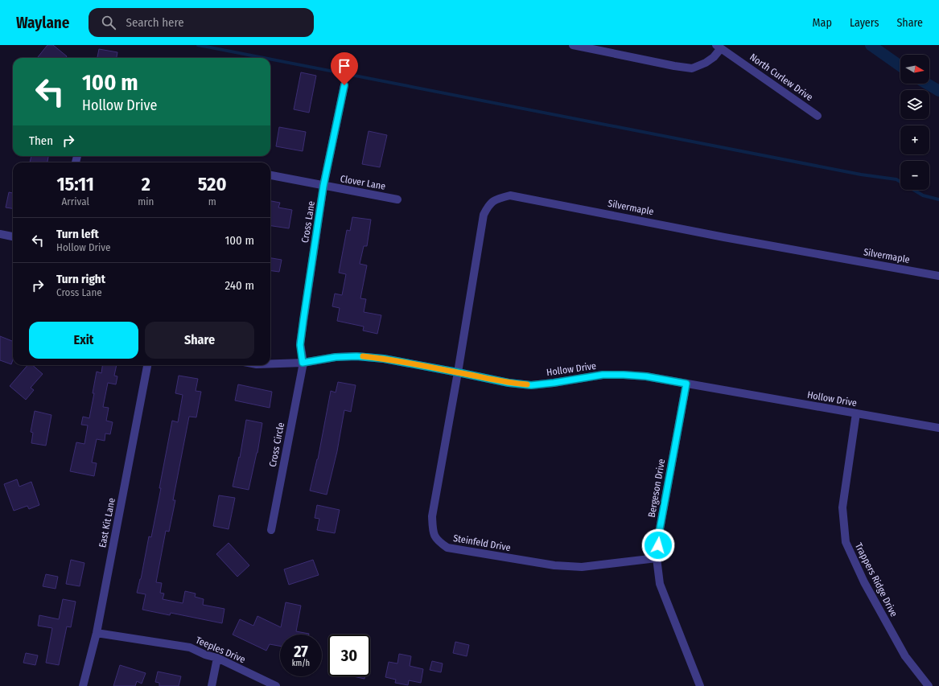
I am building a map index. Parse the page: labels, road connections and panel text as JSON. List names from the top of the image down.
{
  "streets": {
    "street": [
      "North Curlew Drive",
      "Clover Lane",
      "Silvermaple",
      "Cross Lane",
      "Hollow Drive",
      "Cross Circle",
      "Bergeson Drive",
      "East Kit Lane",
      "Steinfeld Drive",
      "Trappers Ridge Drive",
      "Teeples Drive"
    ]
  },
  "crossings": [
    ["Clover Lane", "Cross Lane"],
    ["Silvermaple", "Hollow Drive"],
    ["Silvermaple", "Steinfeld Drive"],
    ["Cross Lane", "Hollow Drive"],
    ["Cross Lane", "Cross Circle"],
    ["Hollow Drive", "Cross Circle"],
    ["Hollow Drive", "Bergeson Drive"],
    ["Hollow Drive", "Steinfeld Drive"],
    ["Hollow Drive", "Trappers Ridge Drive"],
    ["Bergeson Drive", "Steinfeld Drive"],
    ["East Kit Lane", "Teeples Drive"]
  ],
  "north": "right",
  "page": {
    "header": "Waylane",
    "search": "Search here",
    "nav": ["Map", "Layers", "Share"],
    "map_buttons": ["+", "−"],
    "turn": ["100 m", "Hollow Drive"],
    "then": "Then",
    "eta": [
      "15:11",
      "Arrival",
      "2",
      "min",
      "520",
      "m"
    ],
    "list": [
      {
        "name": "Turn left",
        "note": "Hollow Drive",
        "value": "100 m"
      },
      {
        "name": "Turn right",
        "note": "Cross Lane",
        "value": "240 m"
      }
    ],
    "buttons": ["Exit", "Share"],
    "speed": "27 km/h",
    "limit": "30"
  }
}
